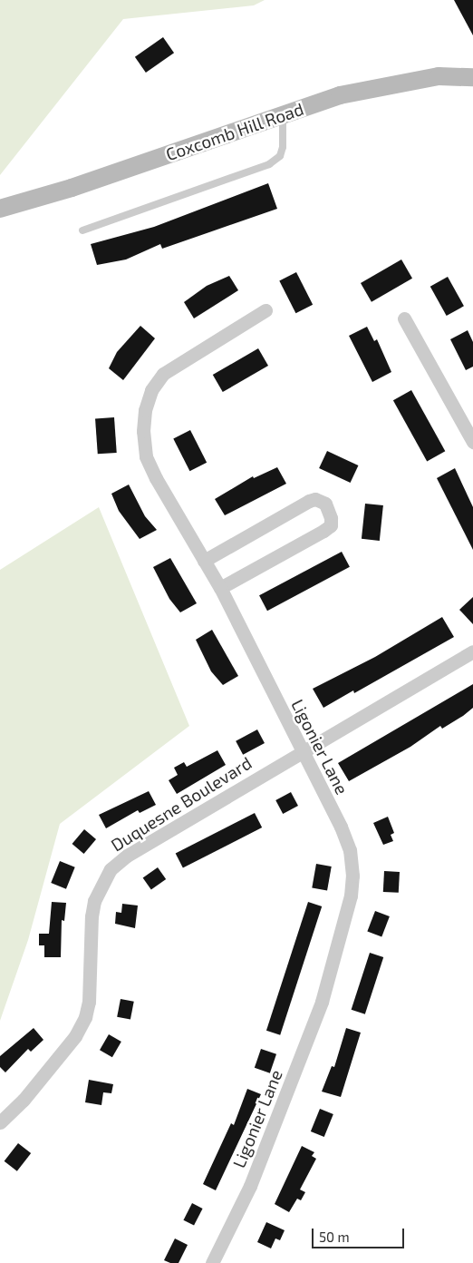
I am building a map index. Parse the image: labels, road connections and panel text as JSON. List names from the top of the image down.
{
  "streets": {
    "main road": ["Coxcomb Hill Road"],
    "street": ["Ligonier Lane", "Duquesne Boulevard"]
  },
  "crossings": [
    ["Ligonier Lane", "Duquesne Boulevard"]
  ],
  "scale_bar": "50 m"
}
